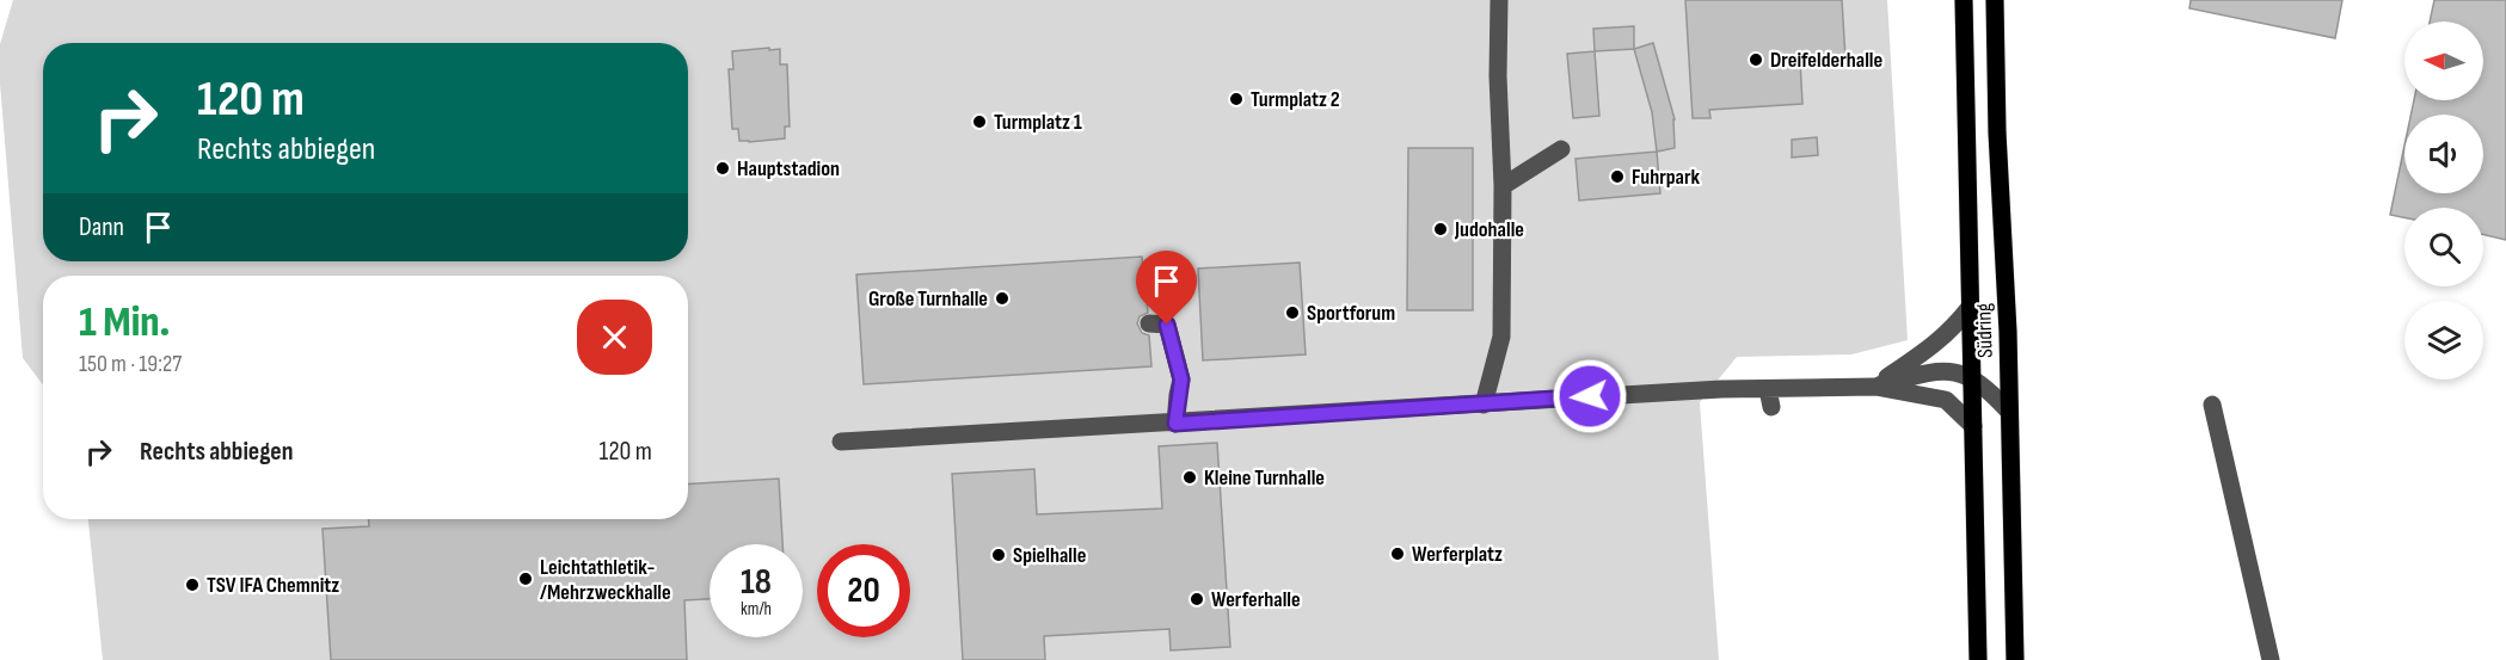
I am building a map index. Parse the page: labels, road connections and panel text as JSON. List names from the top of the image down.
{
  "streets": {
    "main road": ["Südring"]
  },
  "places": [
    "Dreifelderhalle",
    "Turmplatz 2",
    "Turmplatz 1",
    "Hauptstadion",
    "Fuhrpark",
    "Judohalle",
    "Große Turnhalle",
    "Sportforum",
    "Kleine Turnhalle",
    "Werferplatz",
    "Spielhalle",
    "Leichtathletik- /Mehrzweckhalle",
    "TSV IFA Chemnitz",
    "Werferhalle"
  ],
  "north": "left",
  "page": {
    "turn": ["120 m", "Rechts abbiegen"],
    "then": "Dann",
    "heading": ["1 Min.", "150 m · 19:27"],
    "list": [
      {
        "name": "Rechts abbiegen",
        "value": "120 m"
      }
    ],
    "speed": "18 km/h",
    "limit": "20"
  }
}
